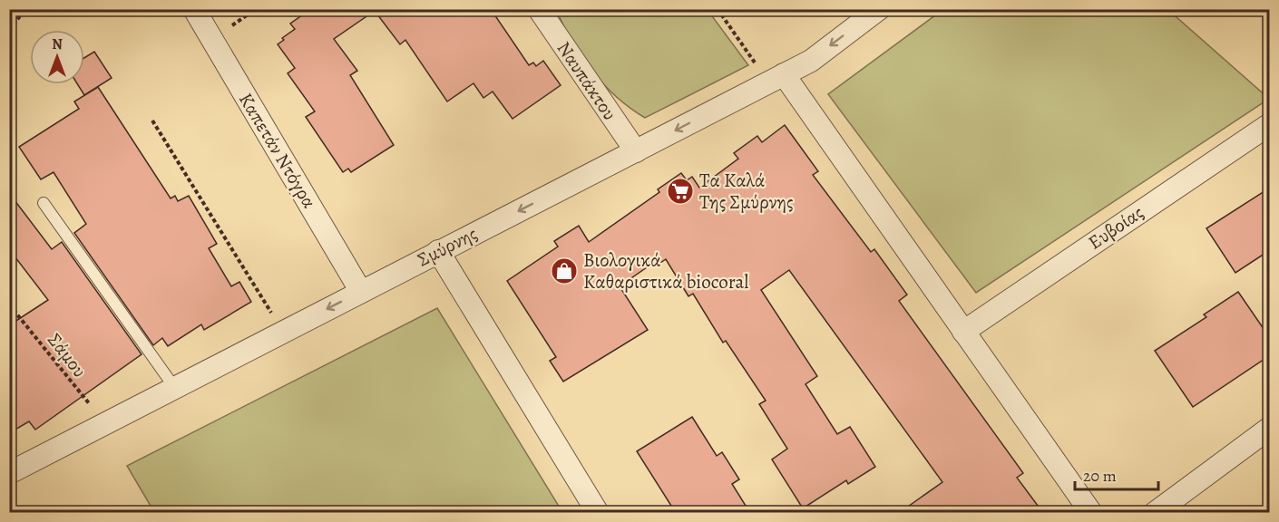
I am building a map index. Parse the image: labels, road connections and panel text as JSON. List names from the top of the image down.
{
  "streets": {
    "street": [
      "Ναυπάκτου",
      "Καπετάν Ντόγρα",
      "Ευβοίας",
      "Σμύρνης"
    ],
    "path": ["Σάμου"]
  },
  "crossings": [
    ["Ναυπάκτου", "Σμύρνης"],
    ["Καπετάν Ντόγρα", "Σμύρνης"],
    ["Σμύρνης", "Σάμου"]
  ],
  "one_way": ["Σμύρνης"],
  "places": {
    "supermarket": ["Τα Καλά Της Σμύρνης"],
    "shop": ["Βιολογικά Καθαριστικά biocoral"]
  },
  "scale_bar": "20 m",
  "north": "top"
}
